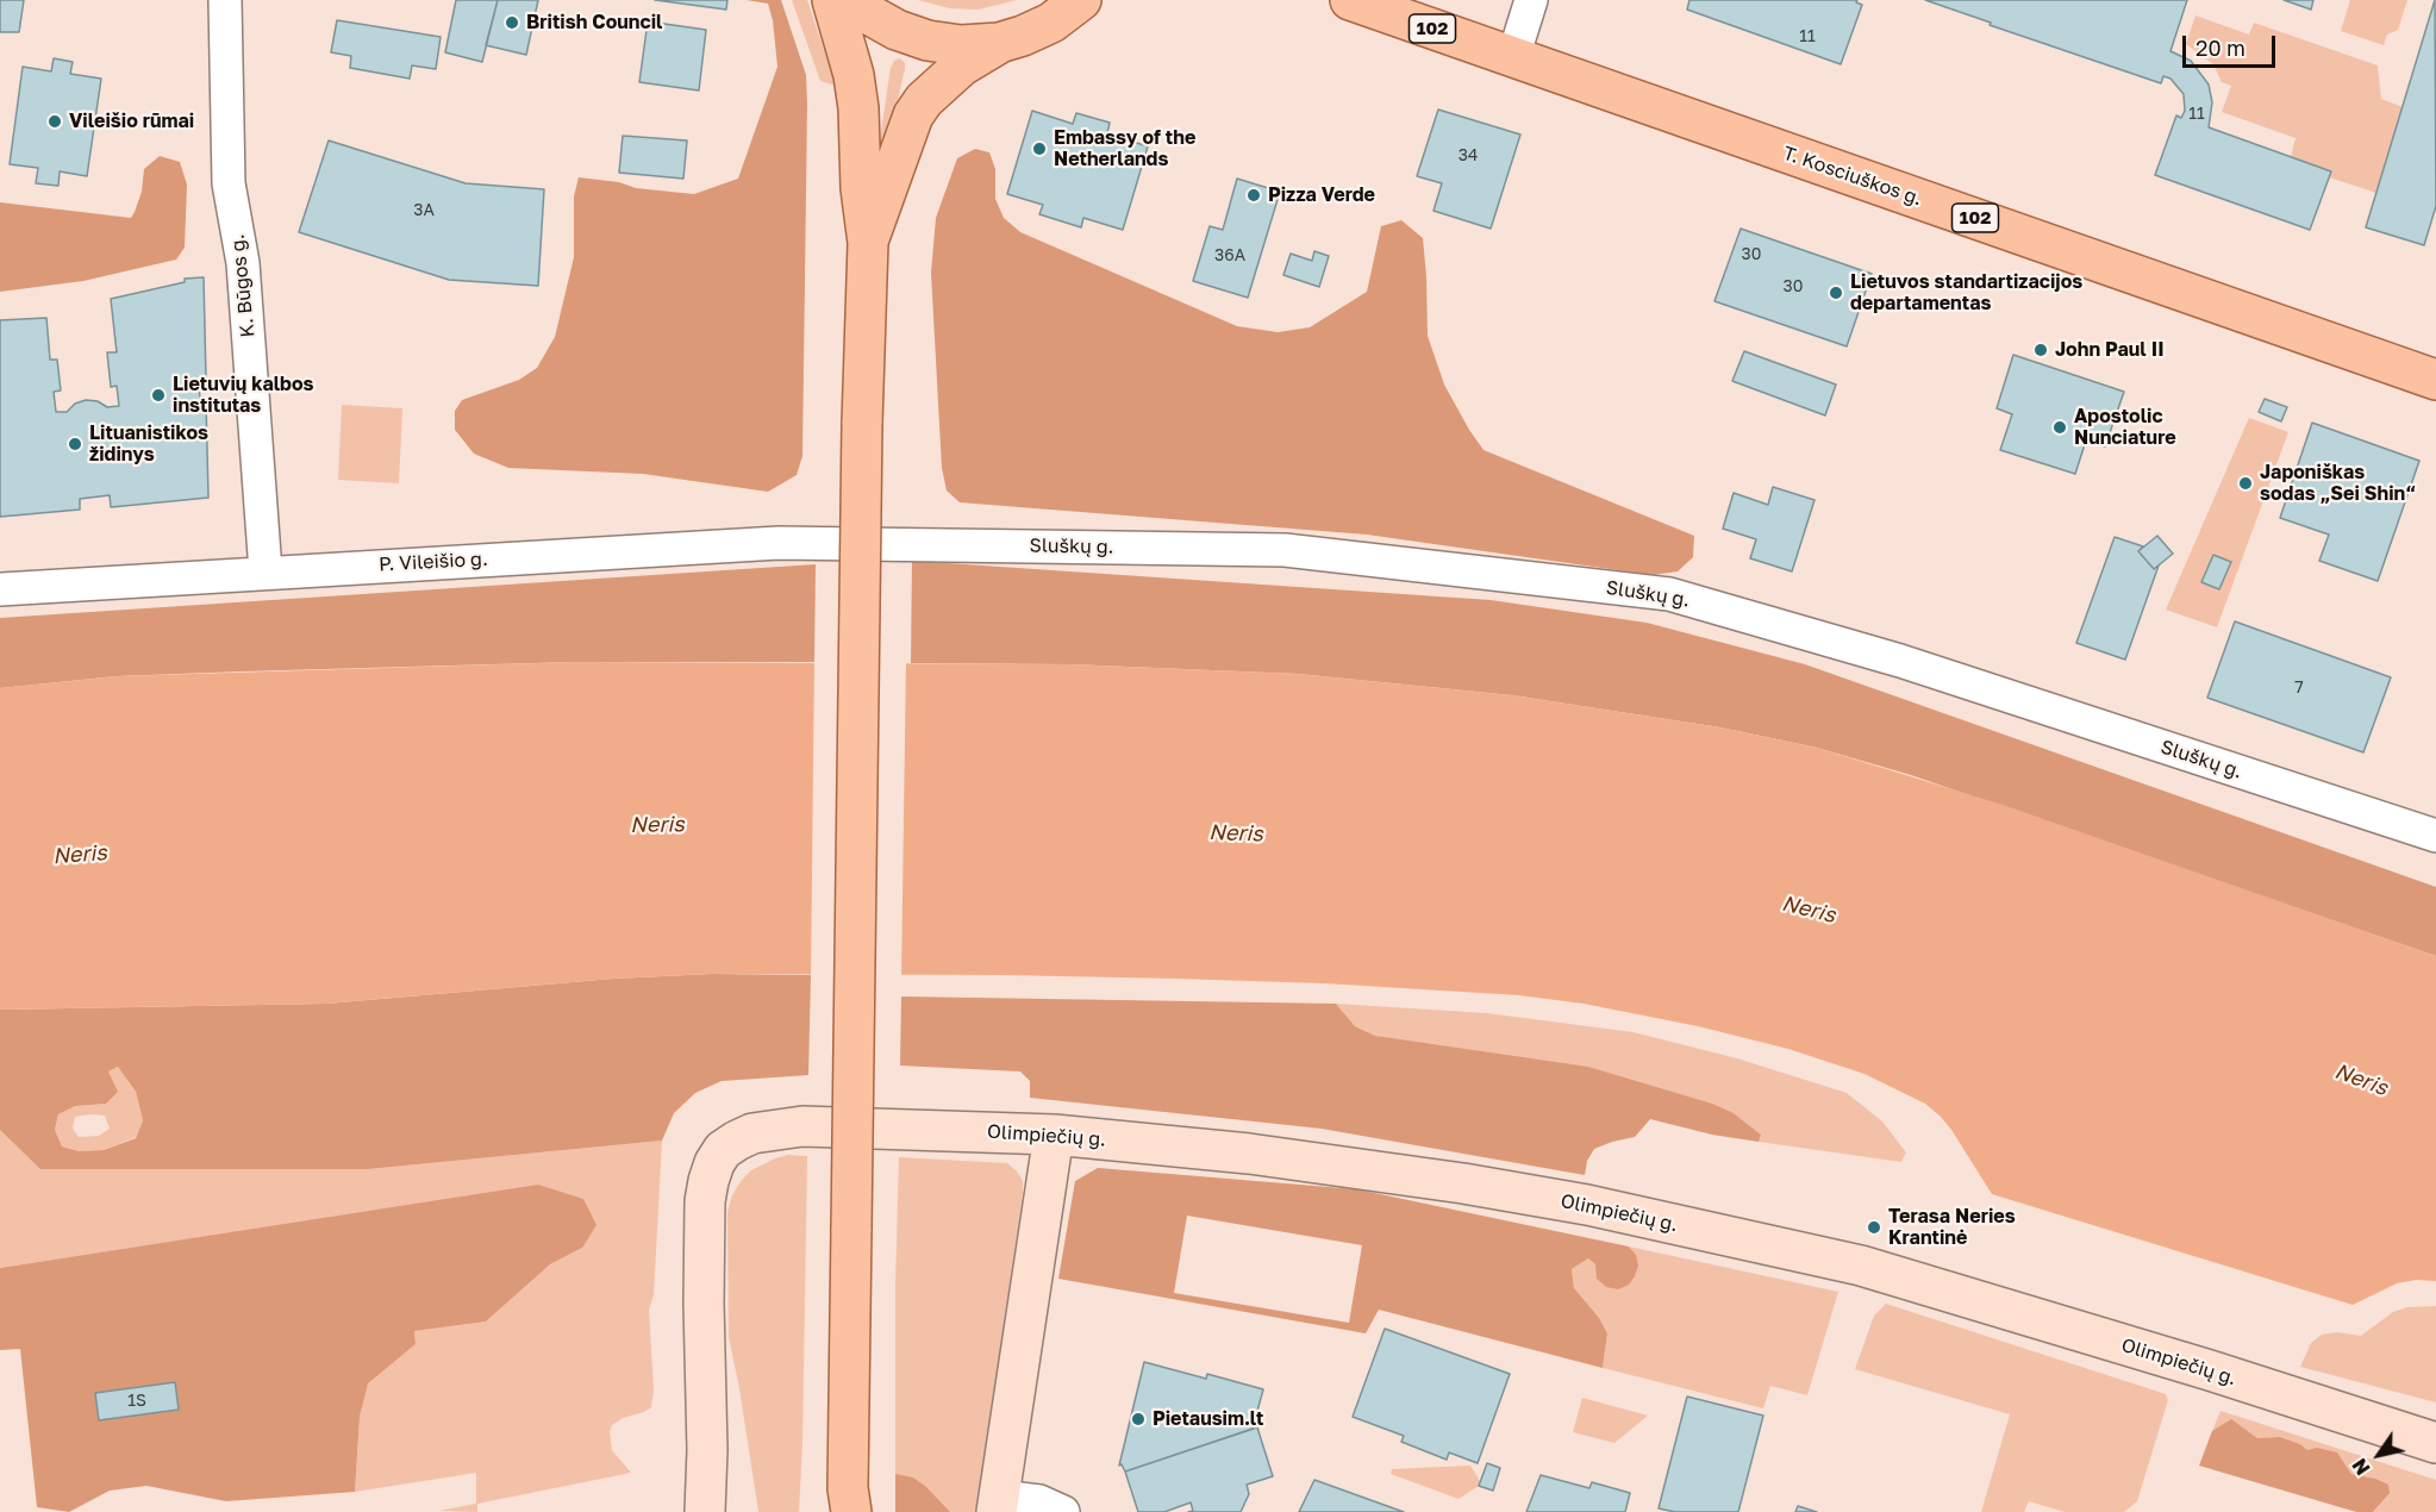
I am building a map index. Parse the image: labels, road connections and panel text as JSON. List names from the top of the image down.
{
  "streets": {
    "main road": ["102", "T. Kosciuškos g."],
    "street": [
      "K. Būgos g.",
      "Sluškų g.",
      "P. Vileišio g.",
      "Olimpiečių g."
    ]
  },
  "crossings": [
    ["K. Būgos g.", "P. Vileišio g."],
    ["Sluškų g.", "P. Vileišio g."]
  ],
  "water": ["Neris"],
  "places": [
    "British Council",
    "Vileišio rūmai",
    "Embassy of the Netherlands",
    "Pizza Verde",
    "Lietuvos standartizacijos departamentas",
    "John Paul II",
    "Lietuvių kalbos institutas",
    "Apostolic Nunciature",
    "Lituanistikos židinys",
    "Japoniškas sodas „Sei Shin“",
    "Terasa Neries Krantinė",
    "Pietausim.lt"
  ],
  "house_numbers": [
    "11",
    "11",
    "34",
    "3A",
    "30",
    "36A",
    "30",
    "7",
    "1S"
  ],
  "scale_bar": "20 m",
  "north": "bottom left"
}
